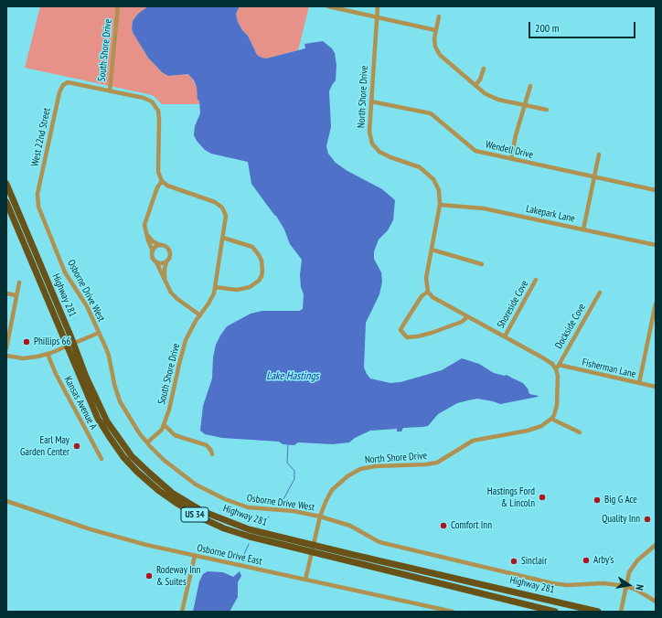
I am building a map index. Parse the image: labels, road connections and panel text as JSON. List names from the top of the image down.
{
  "streets": {
    "highway": ["Highway 281", "US 34"],
    "street": [
      "South Shore Drive",
      "North Shore Drive",
      "West 22nd Street",
      "Wendell Drive",
      "Lakepark Lane",
      "Osborne Drive West",
      "Shoreside Cove",
      "Dockside Cove",
      "Fisherman Lane",
      "Kansas Avenue A",
      "Osborne Drive East"
    ]
  },
  "crossings": [
    ["South Shore Drive", "West 22nd Street"],
    ["South Shore Drive", "Osborne Drive West"],
    ["North Shore Drive", "Wendell Drive"],
    ["North Shore Drive", "Lakepark Lane"],
    ["North Shore Drive", "Osborne Drive West"],
    ["North Shore Drive", "Highway 281"],
    ["North Shore Drive", "Osborne Drive East"],
    ["West 22nd Street", "Osborne Drive West"],
    ["Dockside Cove", "Fisherman Lane"]
  ],
  "water": ["Lake Hastings"],
  "places": [
    "Phillips 66",
    "Earl May Garden Center",
    "Hastings Ford & Lincoln",
    "Big G Ace",
    "Quality Inn",
    "Comfort Inn",
    "Arby's",
    "Sinclair",
    "Rodeway Inn & Suites"
  ],
  "scale_bar": "200 m",
  "north": "right"
}
